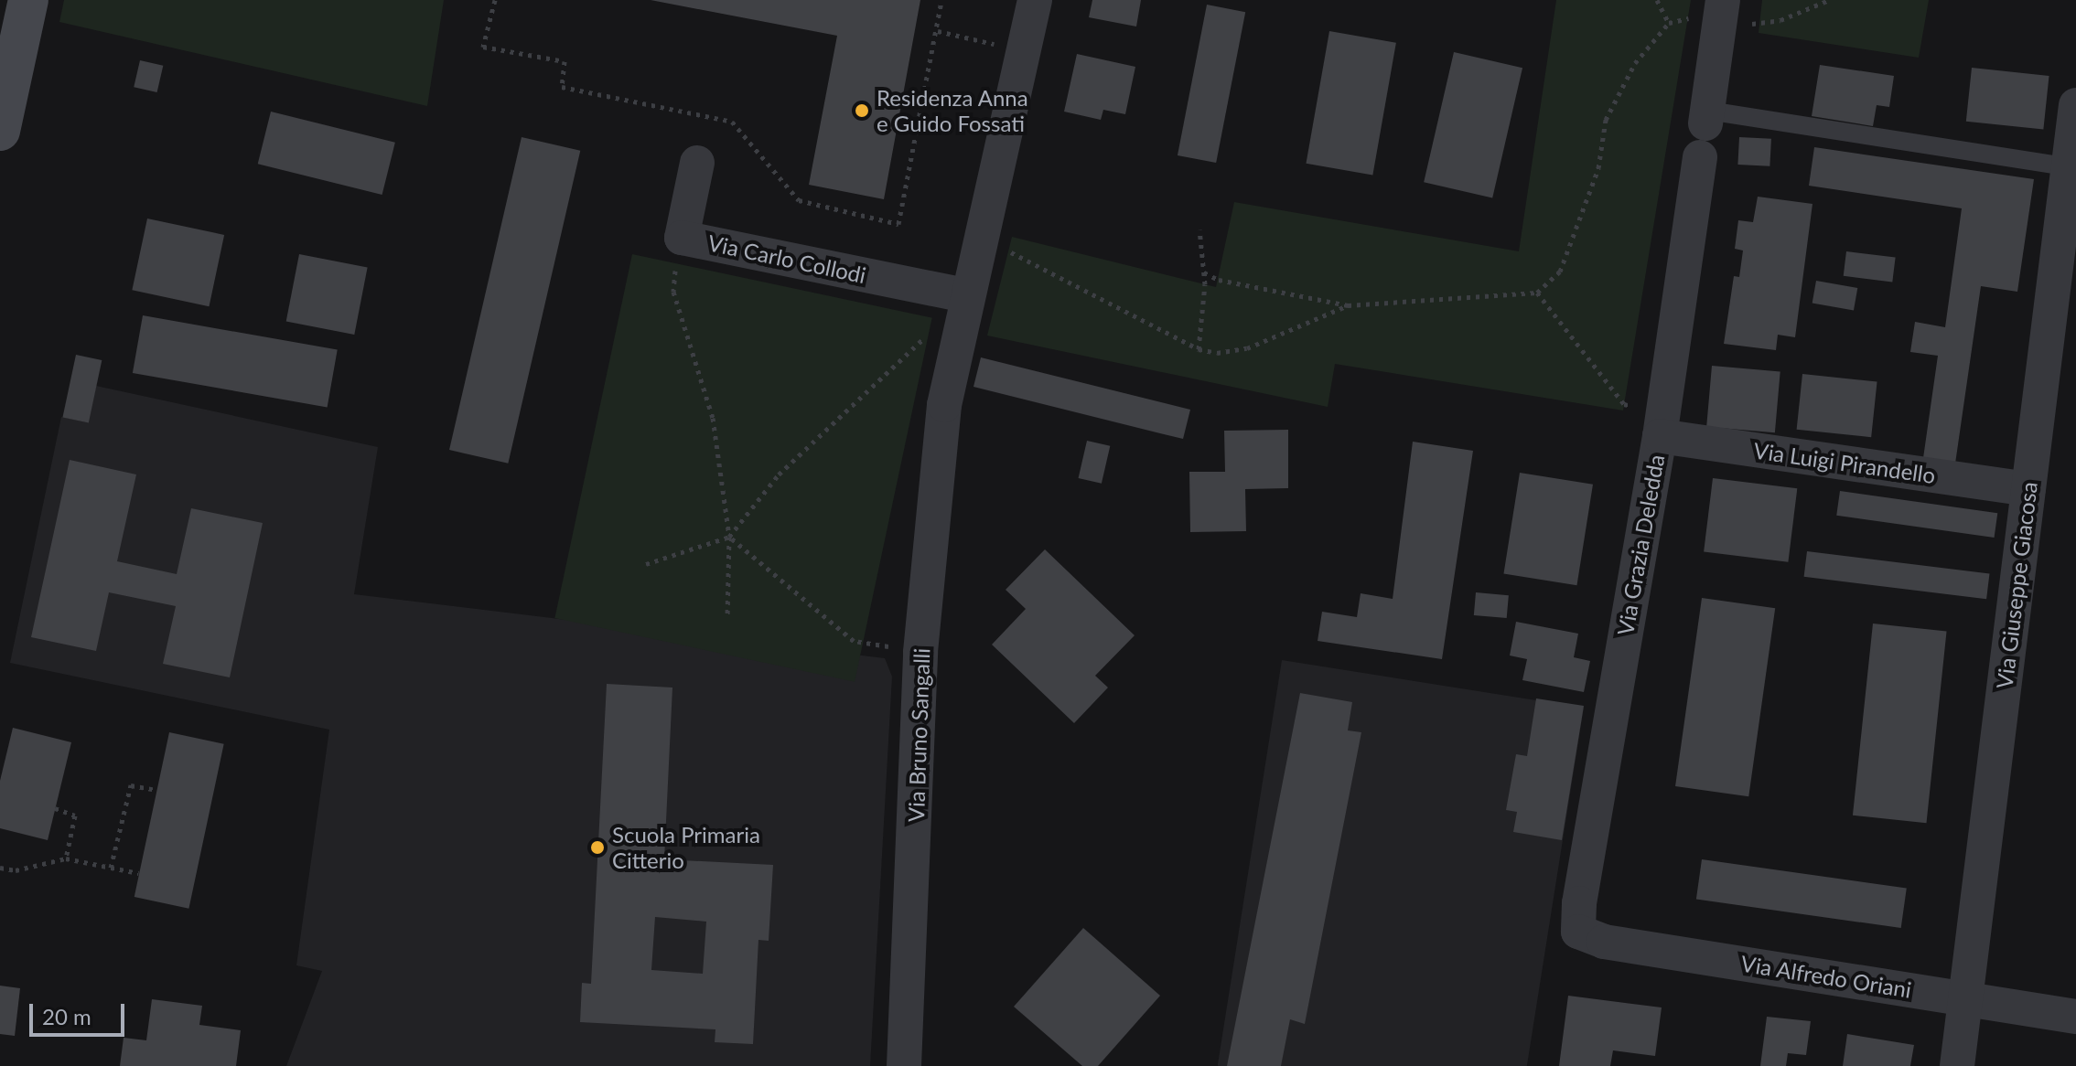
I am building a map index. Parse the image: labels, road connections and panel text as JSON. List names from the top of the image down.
{
  "streets": {
    "street": [
      "Via Carlo Collodi",
      "Via Luigi Pirandello",
      "Via Grazia Deledda",
      "Via Giuseppe Giacosa",
      "Via Bruno Sangalli",
      "Via Alfredo Oriani"
    ]
  },
  "crossings": [
    ["Via Carlo Collodi", "Via Bruno Sangalli"],
    ["Via Luigi Pirandello", "Via Grazia Deledda"],
    ["Via Luigi Pirandello", "Via Giuseppe Giacosa"],
    ["Via Grazia Deledda", "Via Alfredo Oriani"],
    ["Via Giuseppe Giacosa", "Via Alfredo Oriani"]
  ],
  "places": ["Residenza Anna e Guido Fossati", "Scuola Primaria Citterio"],
  "scale_bar": "20 m"
}
